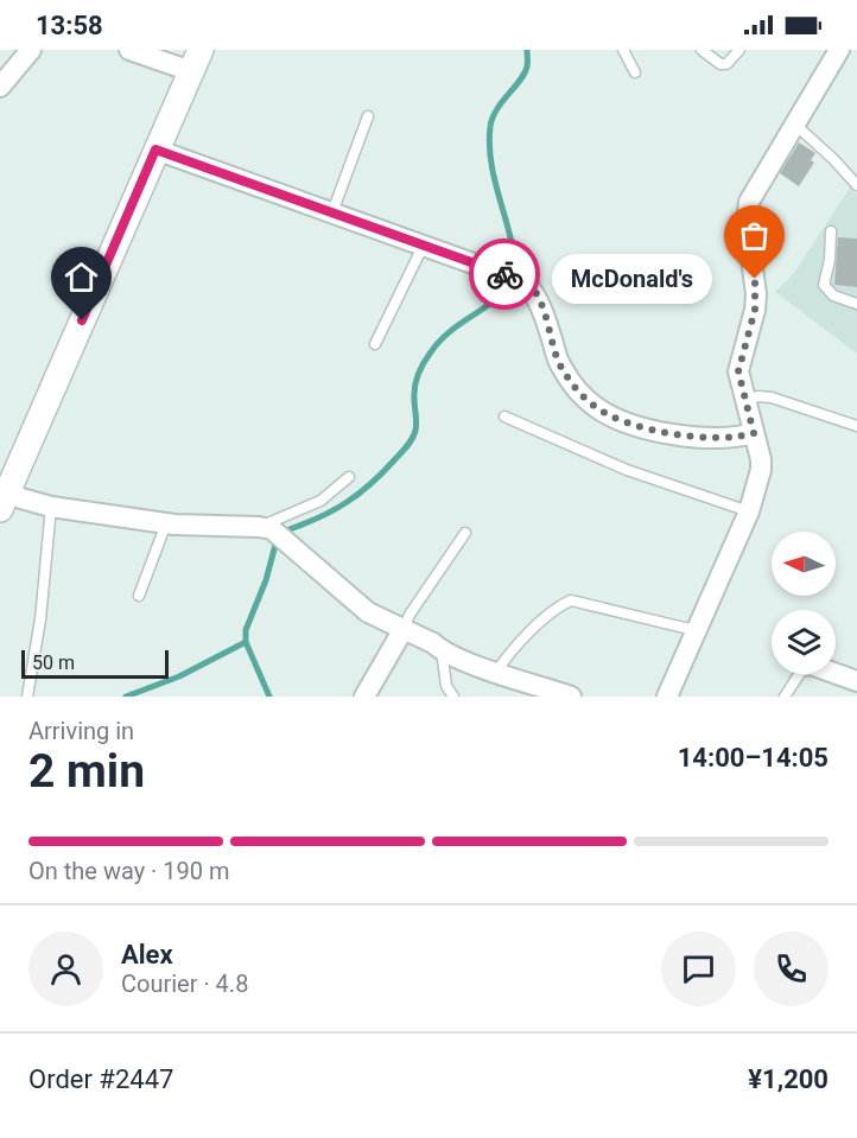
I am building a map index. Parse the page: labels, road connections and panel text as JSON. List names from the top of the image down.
{
  "places": ["McDonald's"],
  "scale_bar": "50 m",
  "north": "left",
  "page": {
    "status": "13:58",
    "bubble": "McDonald's",
    "scale": "50 m",
    "heading": ["2 min", "Arriving in", "14:00–14:05"],
    "panel": [
      "Alex",
      "Courier · 4.8",
      "Order #2447",
      "¥1,200"
    ],
    "bar": "On the way · 190 m"
  }
}
